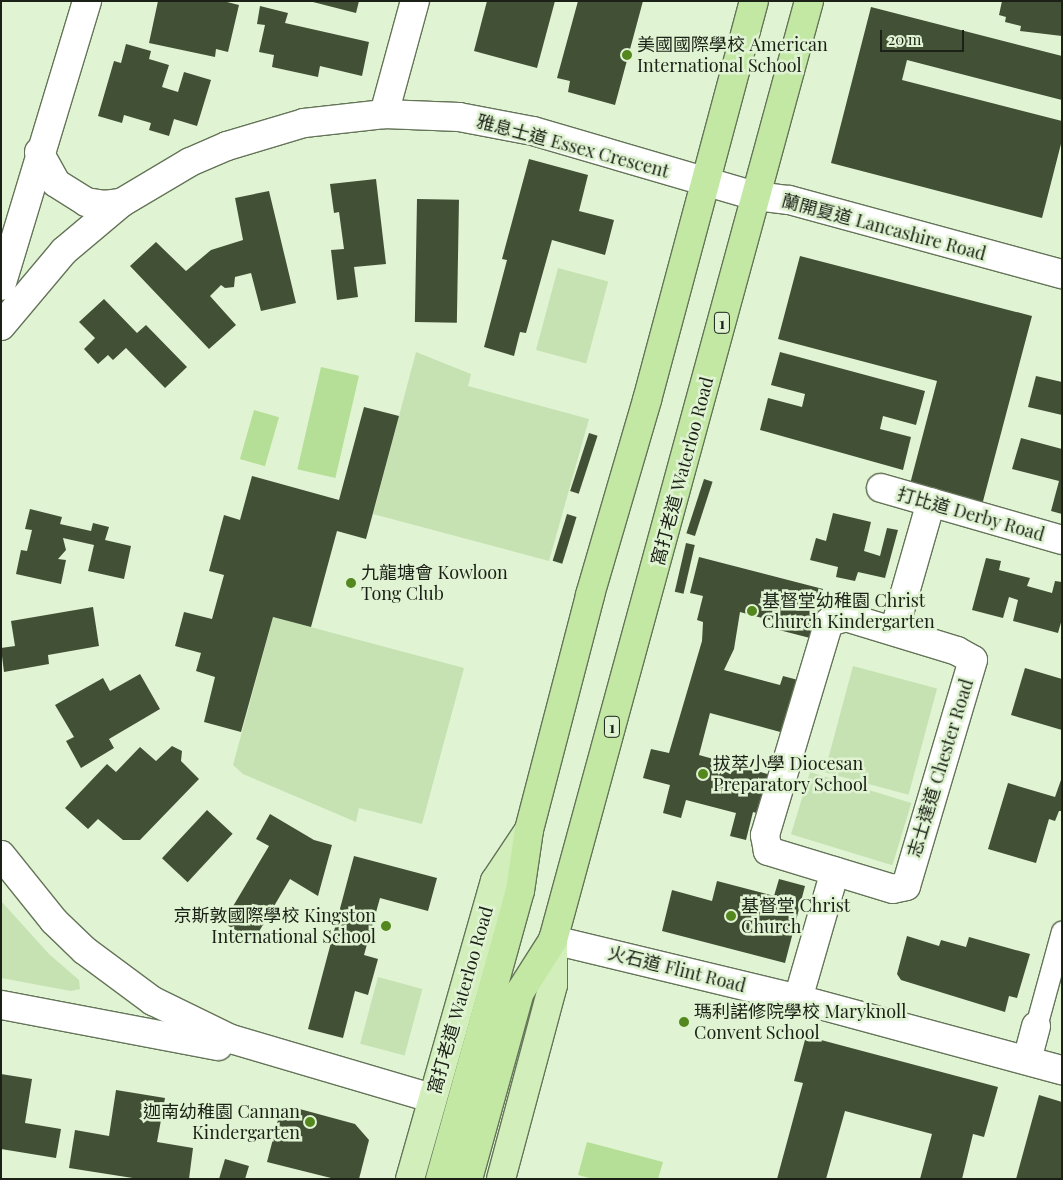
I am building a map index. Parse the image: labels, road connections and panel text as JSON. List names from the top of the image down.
{
  "streets": {
    "highway": ["1", "窩打老道 Waterloo Road"],
    "street": [
      "雅息士道 Essex Crescent",
      "蘭開夏道 Lancashire Road",
      "打比道 Derby Road",
      "志士達道 Chester Road",
      "火石道 Flint Road"
    ]
  },
  "crossings": [
    ["雅息士道 Essex Crescent", "蘭開夏道 Lancashire Road"],
    ["雅息士道 Essex Crescent", "窩打老道 Waterloo Road"],
    ["蘭開夏道 Lancashire Road", "窩打老道 Waterloo Road"],
    ["窩打老道 Waterloo Road", "火石道 Flint Road"]
  ],
  "places": [
    "美國國際學校 American International School",
    "九龍塘會 Kowloon Tong Club",
    "基督堂幼稚園 Christ Church Kindergarten",
    "拔萃小學 Diocesan Preparatory School",
    "基督堂 Christ Church",
    "京斯敦國際學校 Kingston International School",
    "瑪利諾修院學校 Maryknoll Convent School",
    "迦南幼稚園 Cannan Kindergarten"
  ],
  "scale_bar": "20 m"
}
